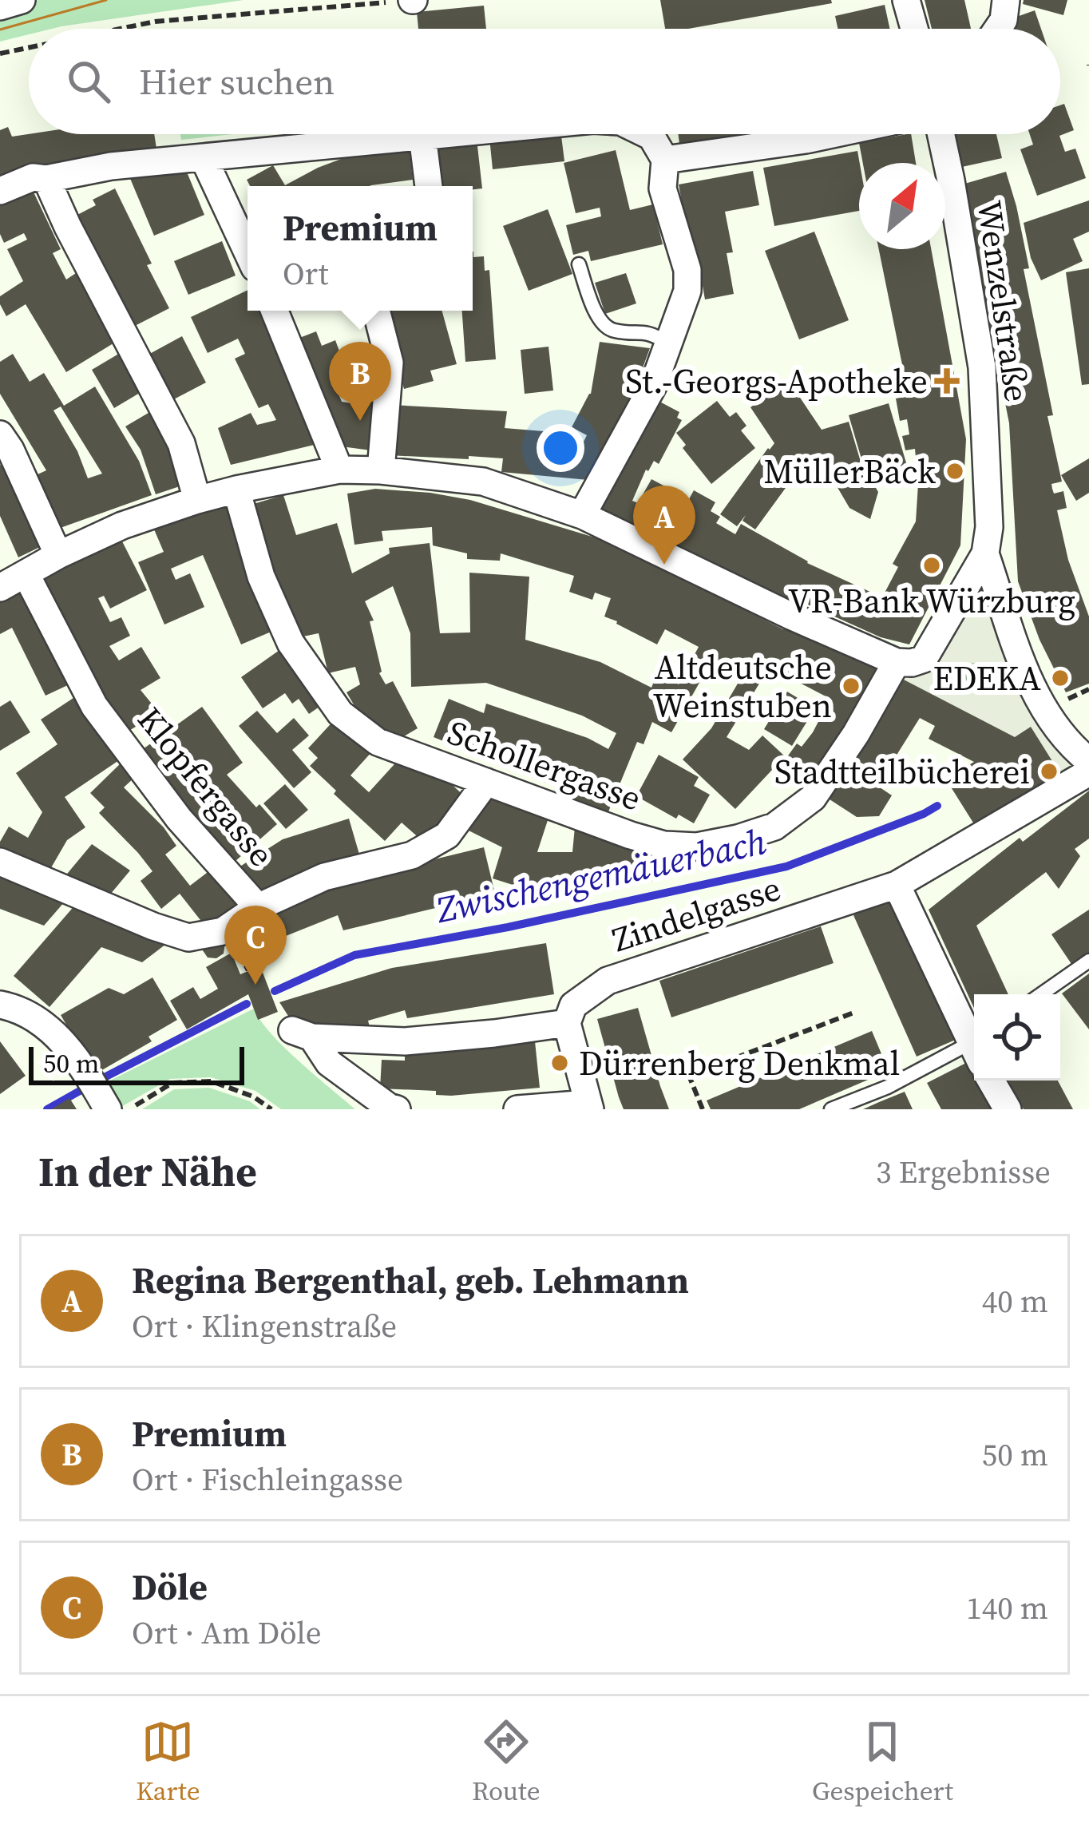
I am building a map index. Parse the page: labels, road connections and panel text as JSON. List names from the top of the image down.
{
  "streets": {
    "street": [
      "Wenzelstraße",
      "Schollergasse",
      "Klopfergasse",
      "Zindelgasse"
    ]
  },
  "crossings": [
    ["Schollergasse", "Klopfergasse"]
  ],
  "water": ["Zwischengemäuerbach"],
  "places": {
    "health": ["St.-Georgs-Apotheke"],
    "other": [
      "MüllerBäck",
      "VR-Bank Würzburg",
      "EDEKA",
      "Altdeutsche Weinstuben",
      "Stadtteilbücherei",
      "Dürrenberg Denkmal"
    ]
  },
  "scale_bar": "50 m",
  "north": "top right",
  "page": {
    "search": "Hier suchen",
    "popup": ["Premium", "Ort"],
    "pins": ["B", "A", "C"],
    "scale": "50 m",
    "heading": ["In der Nähe", "3 Ergebnisse"],
    "list": [
      {
        "mark": "A",
        "name": "Regina Bergenthal, geb. Lehmann",
        "note": "Ort · Klingenstraße",
        "value": "40 m"
      },
      {
        "mark": "B",
        "name": "Premium",
        "note": "Ort · Fischleingasse",
        "value": "50 m"
      },
      {
        "mark": "C",
        "name": "Döle",
        "note": "Ort · Am Döle",
        "value": "140 m"
      }
    ],
    "nav": ["Karte", "Route", "Gespeichert"]
  }
}
